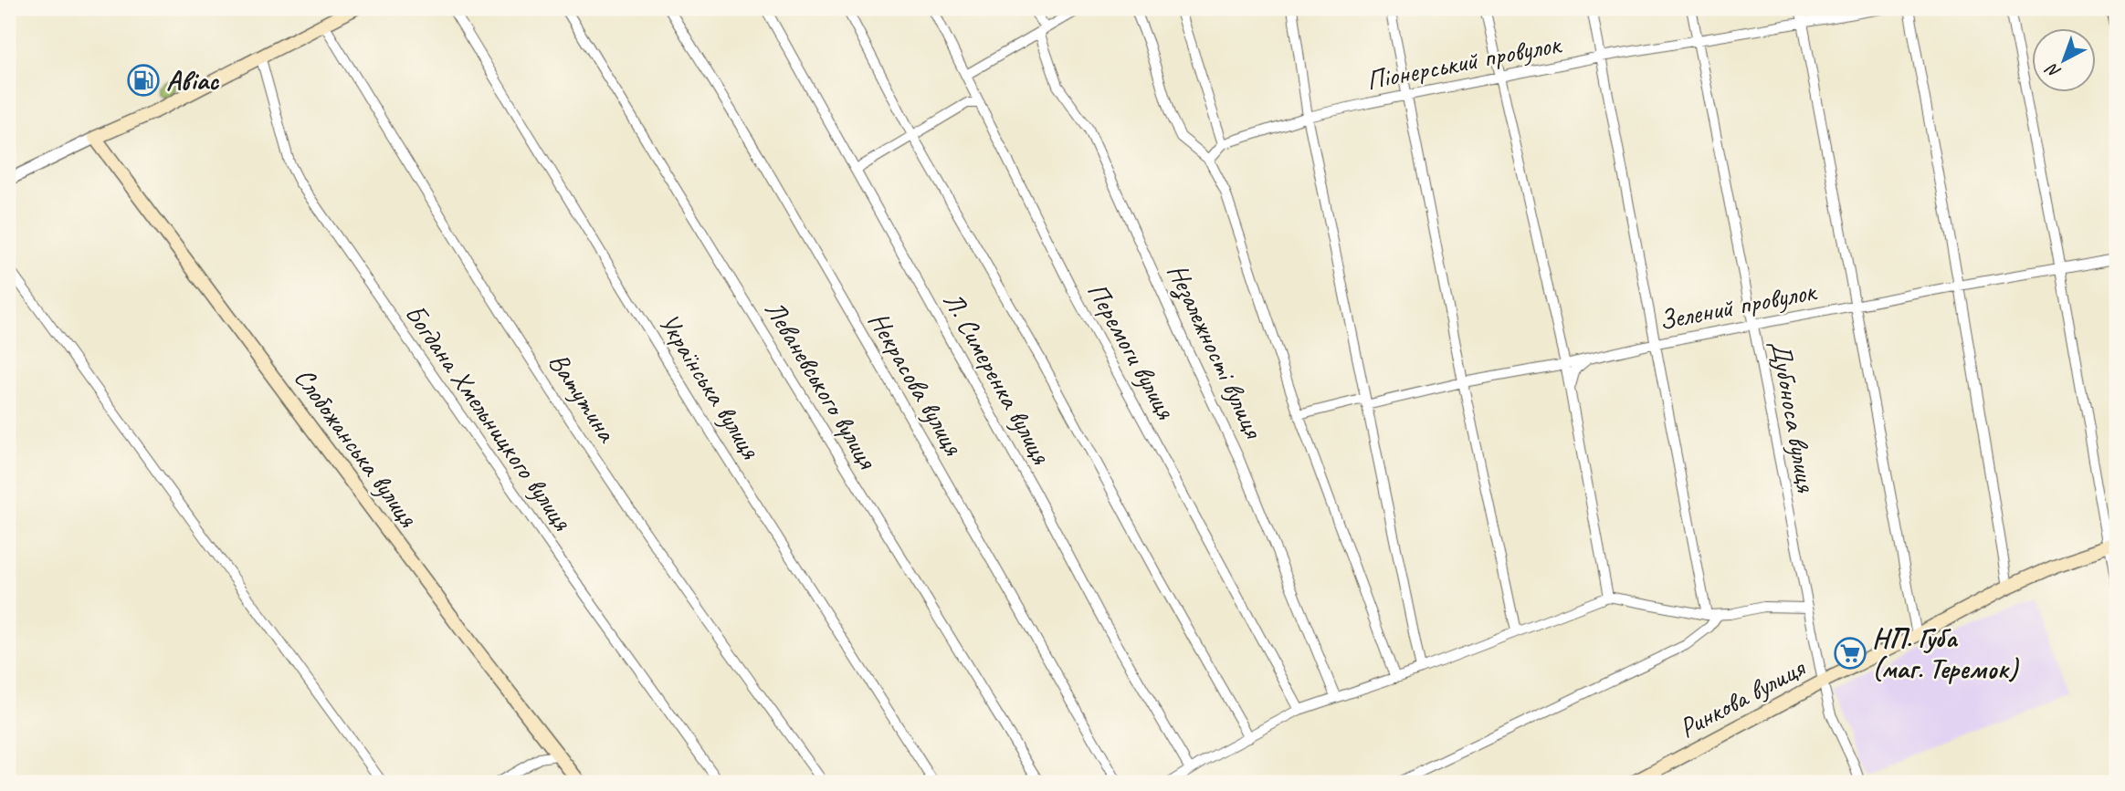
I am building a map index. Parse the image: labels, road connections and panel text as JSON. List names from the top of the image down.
{
  "streets": {
    "main road": ["Слобожанська вулиця", "Ринкова вулиця"],
    "street": [
      "Піонерський провулок",
      "Зелений провулок",
      "Перемоги вулиця",
      "Незалежності вулиця",
      "Л. Симеренка вулиця",
      "Некрасова вулиця",
      "Леваневського вулиця",
      "Українська вулиця",
      "Ватутина",
      "Дубоноса вулиця",
      "Богдана Хмельницкого вулиця"
    ]
  },
  "crossings": [
    ["Піонерський провулок", "Дубоноса вулиця"],
    ["Зелений провулок", "Дубоноса вулиця"],
    ["Дубоноса вулиця", "Ринкова вулиця"]
  ],
  "places": {
    "fuel station": ["Авіас"],
    "supermarket": ["НП. Губа (маг. Теремок)"]
  },
  "north": "bottom left"
}
